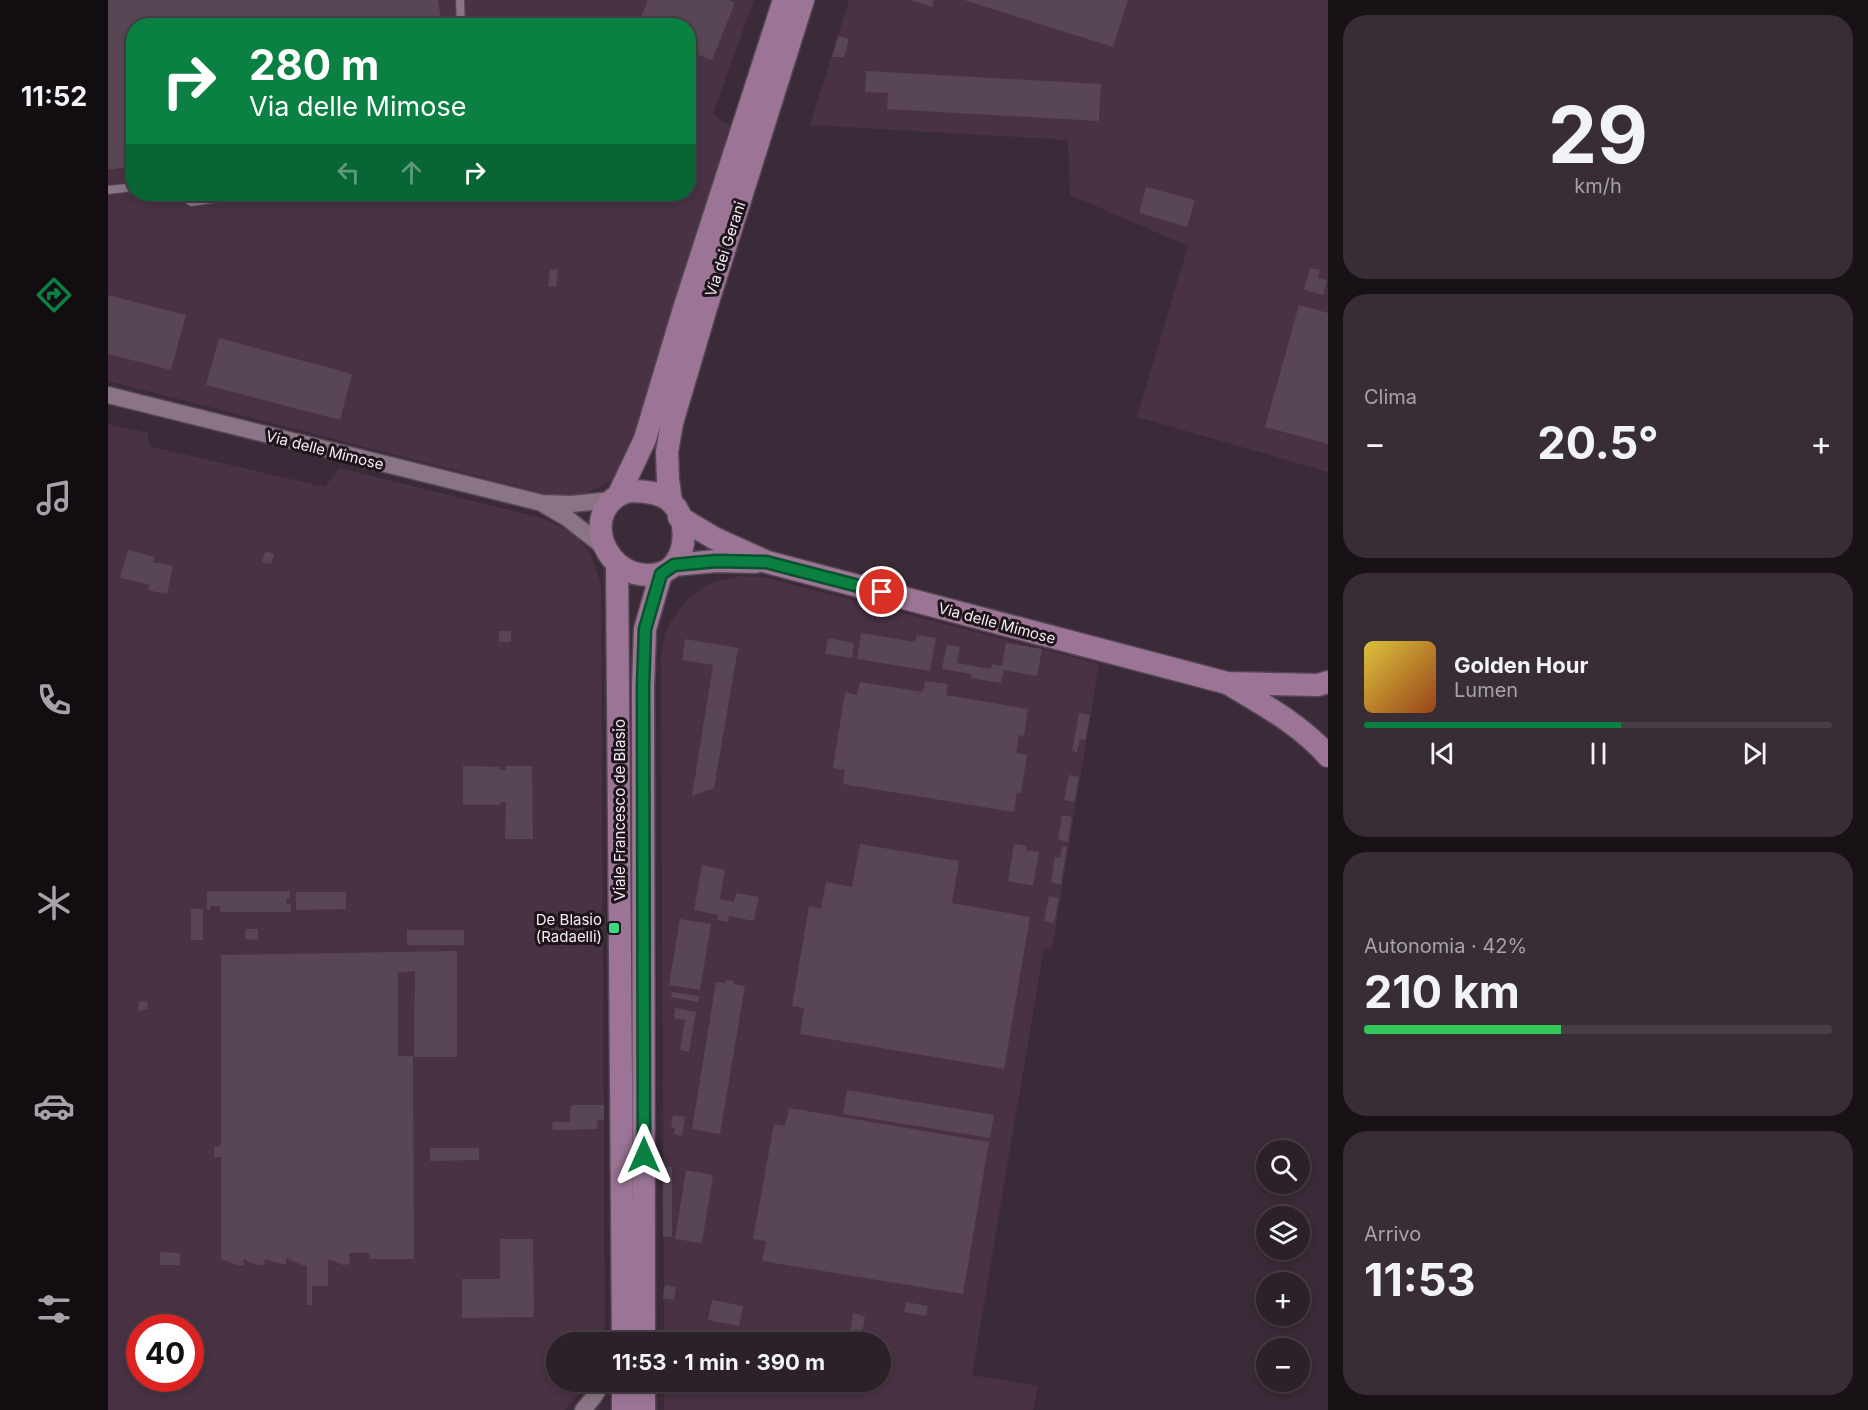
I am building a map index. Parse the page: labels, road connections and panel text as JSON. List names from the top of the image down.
{
  "streets": {
    "street": ["Via dei Gerani", "Via delle Mimose", "Viale Francesco de Blasio"]
  },
  "crossings": [
    ["Via dei Gerani", "Via delle Mimose"],
    ["Via dei Gerani", "Viale Francesco de Blasio"],
    ["Via delle Mimose", "Viale Francesco de Blasio"]
  ],
  "places": {
    "transit": ["De Blasio (Radaelli)"]
  },
  "page": {
    "tabs": "11:52",
    "tile": [
      ["29", "km/h"],
      "Clima",
      ["Autonomia · 42%", "210 km"],
      ["Arrivo", "11:53"]
    ],
    "turn": ["280 m", "Via delle Mimose"],
    "heat": ["−", "20.5°", "+"],
    "song": ["Golden Hour", "Lumen"],
    "map_buttons": ["+", "−"],
    "limit": "40",
    "trip": "11:53 · 1 min · 390 m"
  }
}
